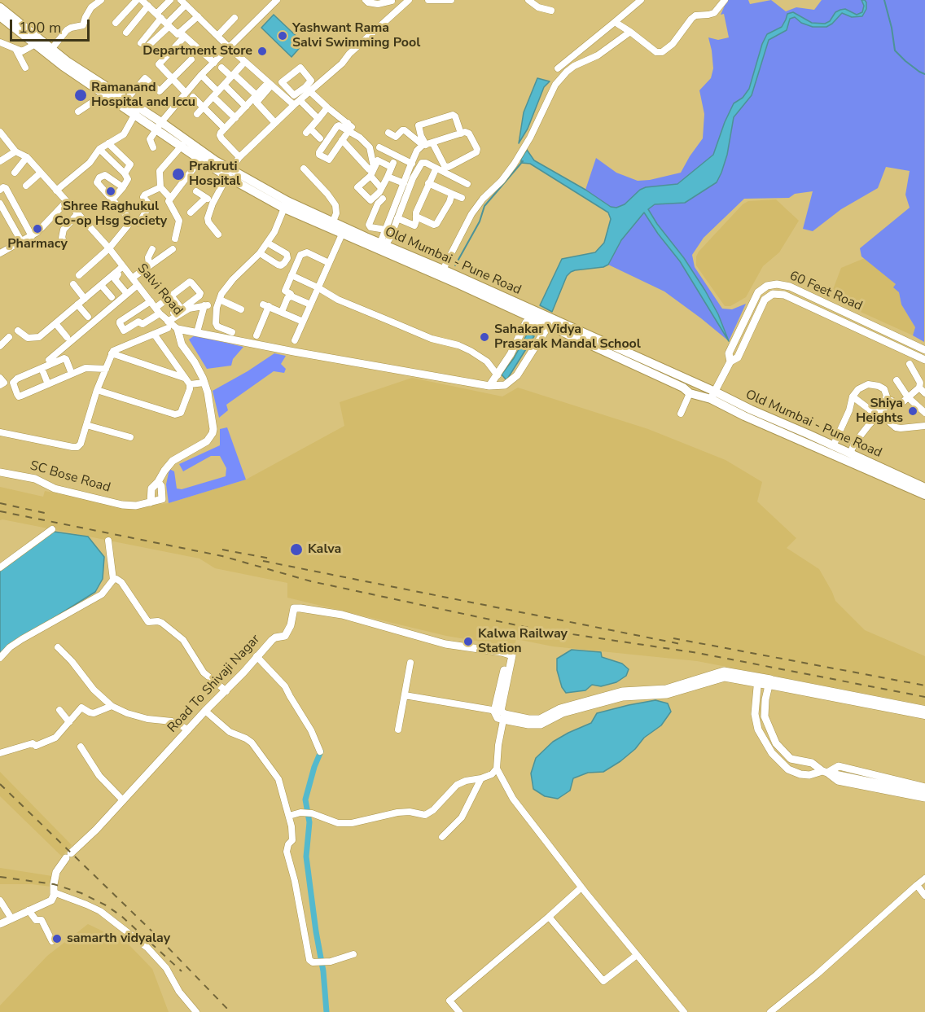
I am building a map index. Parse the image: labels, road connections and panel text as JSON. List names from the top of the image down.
{
  "streets": {
    "main road": ["Old Mumbai - Pune Road"],
    "street": [
      "Salvi Road",
      "60 Feet Road",
      "SC Bose Road",
      "Road To Shivaji Nagar"
    ]
  },
  "crossings": [
    ["Old Mumbai - Pune Road", "60 Feet Road"],
    ["Salvi Road", "SC Bose Road"]
  ],
  "places": [
    "Yashwant Rama Salvi Swimming Pool",
    "Department Store",
    "Ramanand Hospital and Iccu",
    "Prakruti Hospital",
    "Shree Raghukul Co-op Hsg Society",
    "Pharmacy",
    "Sahakar Vidya Prasarak Mandal School",
    "Shiya Heights",
    "Kalva",
    "Kalwa Railway Station",
    "samarth vidyalay"
  ],
  "scale_bar": "100 m"
}
